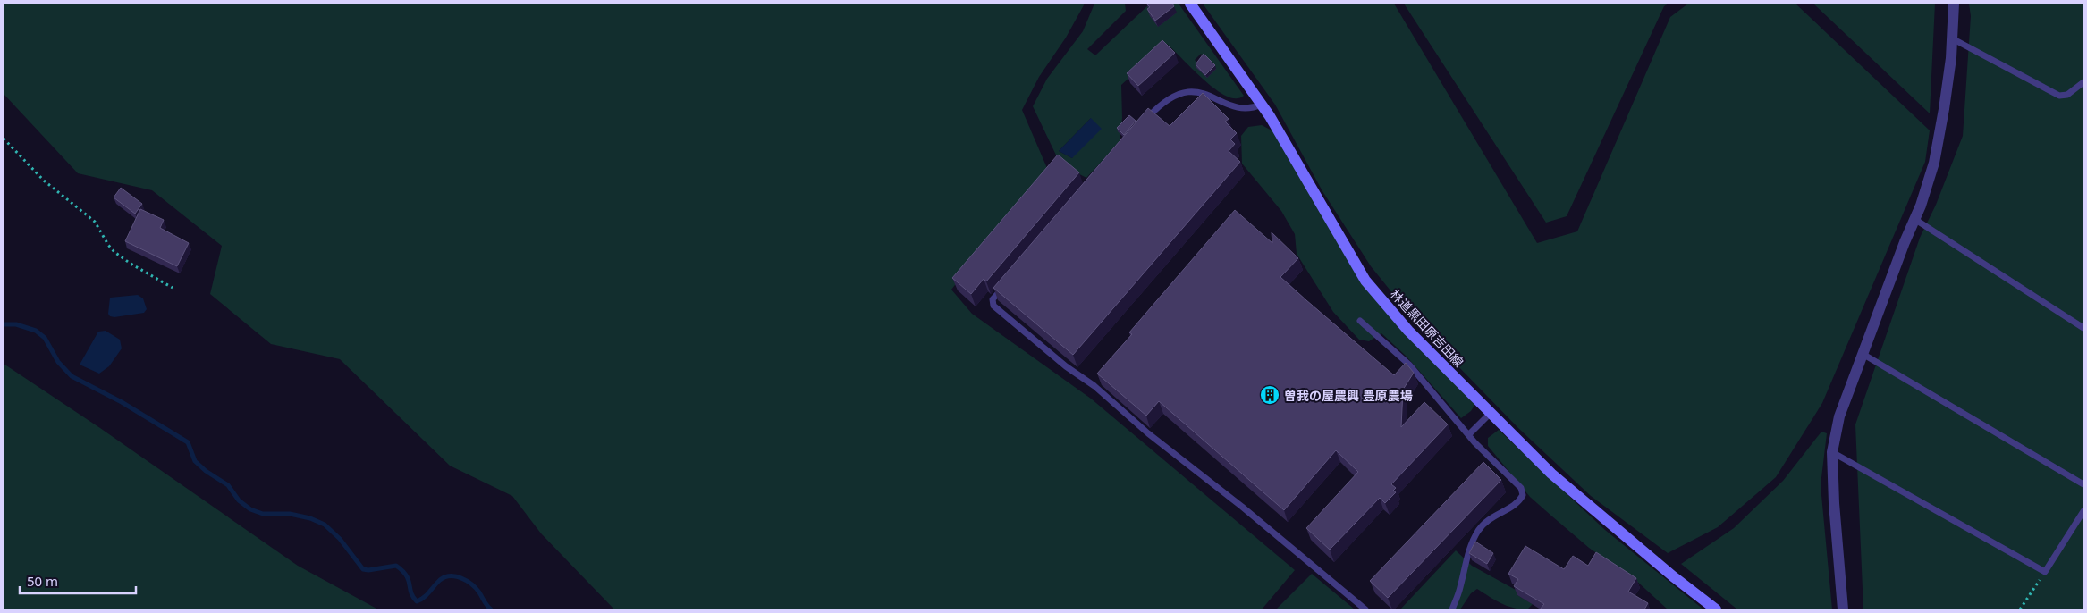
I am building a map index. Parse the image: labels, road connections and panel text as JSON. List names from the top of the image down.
{
  "streets": {
    "street": ["林道黒田原吉田線"]
  },
  "places": {
    "building": ["曽我の屋農興 豊原農場"]
  },
  "scale_bar": "50 m"
}
